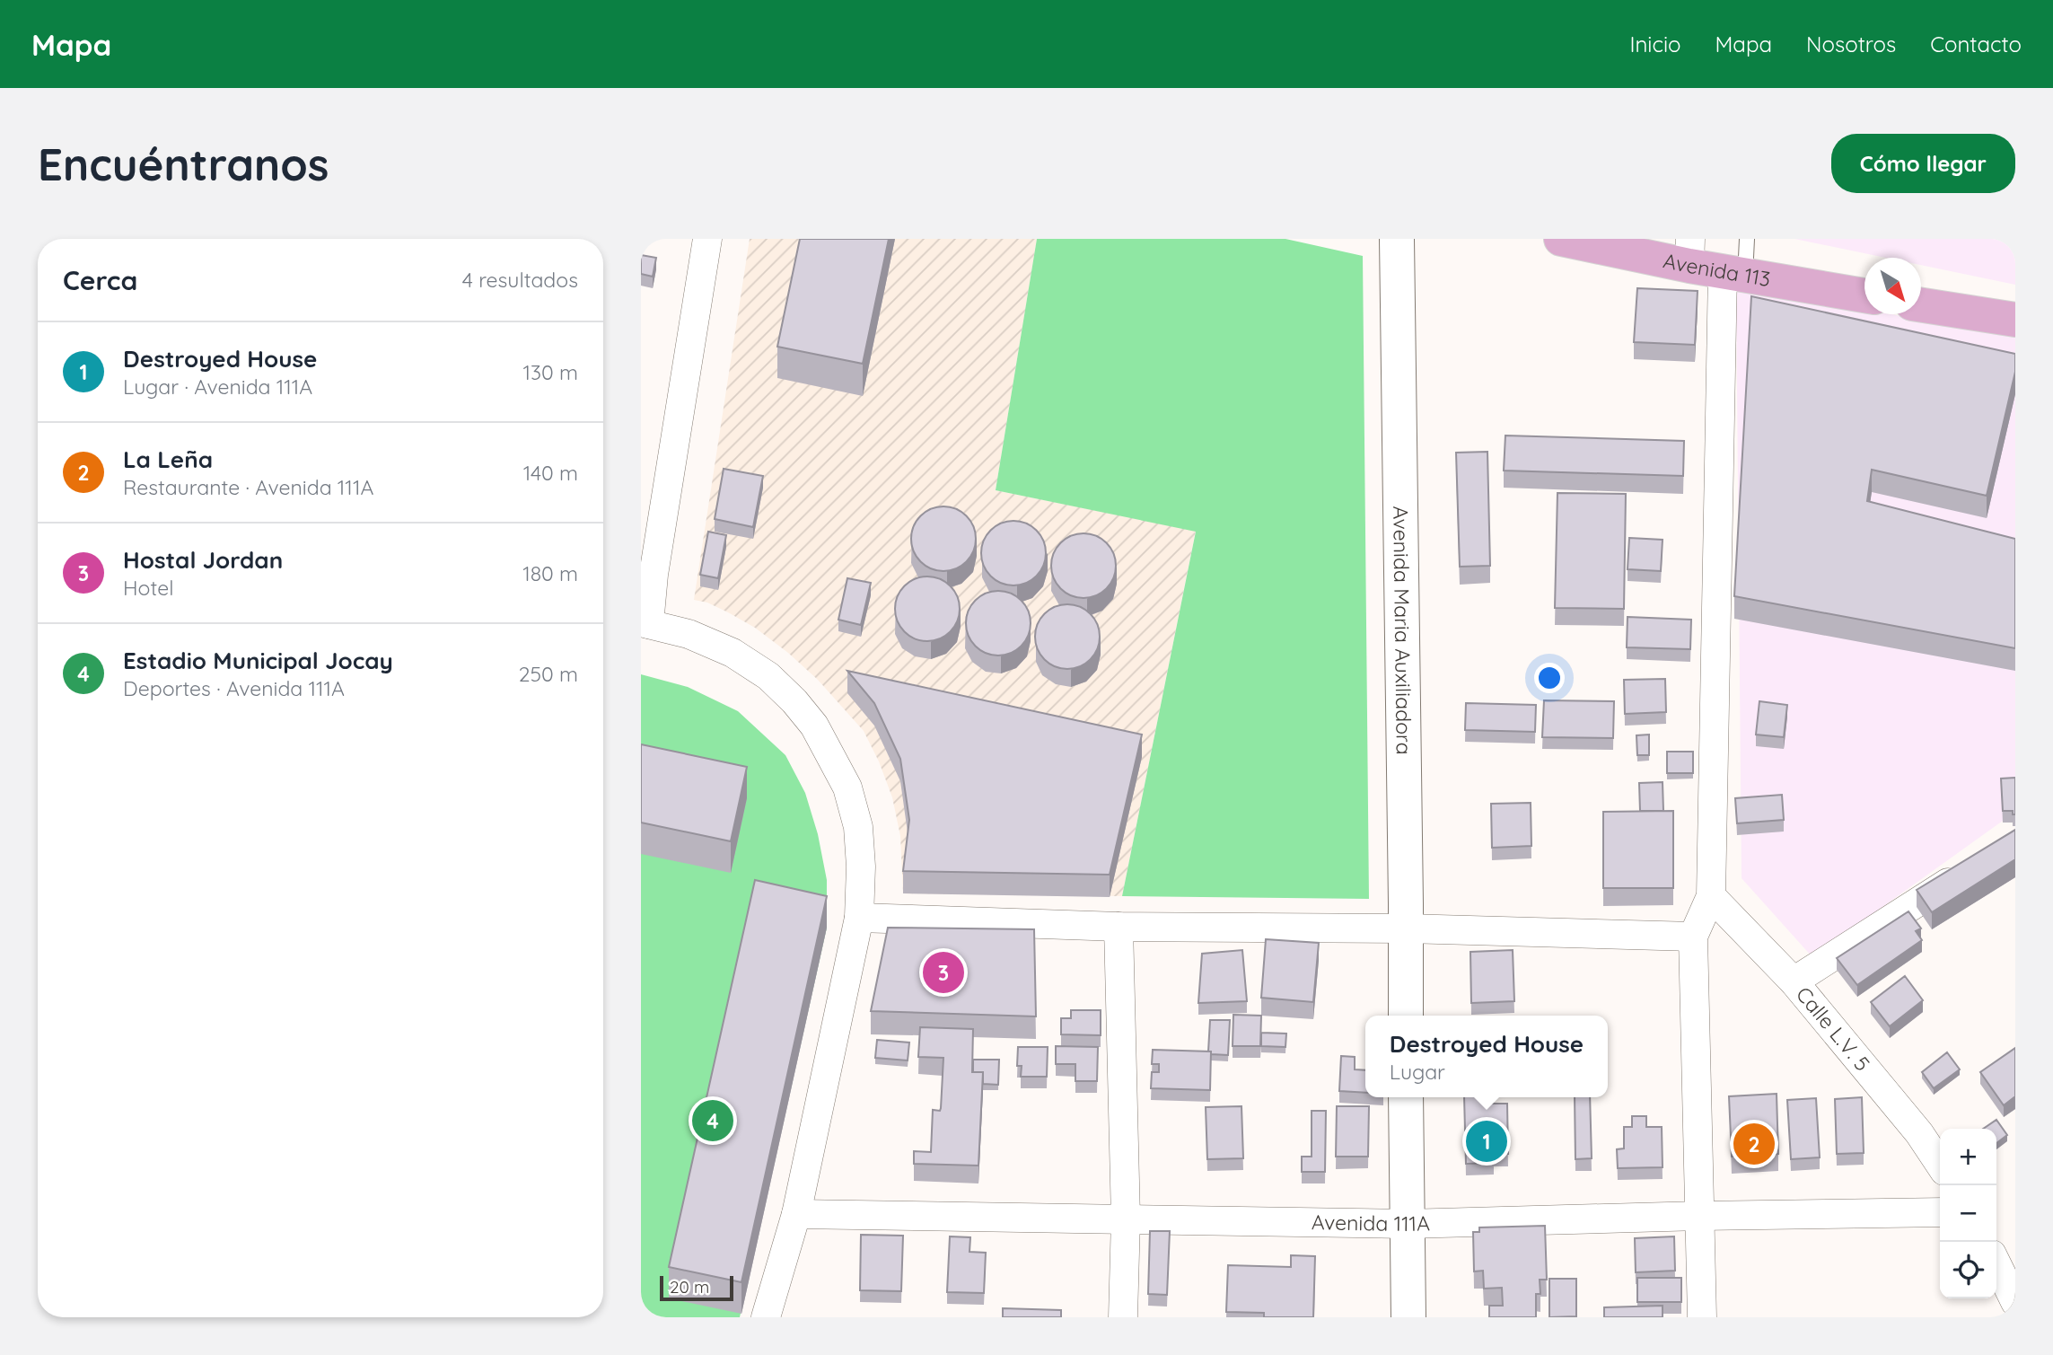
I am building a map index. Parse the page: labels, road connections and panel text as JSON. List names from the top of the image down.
{
  "streets": {
    "main road": ["Avenida 113", "Avenida Maria Auxiliadora"],
    "street": ["Calle L.V. 5", "Avenida 111A"]
  },
  "scale_bar": "20 m",
  "north": "bottom right",
  "page": {
    "header": "Mapa",
    "nav": [
      "Inicio",
      "Mapa",
      "Nosotros",
      "Contacto"
    ],
    "buttons": "Cómo llegar",
    "title": "Encuéntranos",
    "heading": ["Cerca", "4 resultados"],
    "list": [
      {
        "mark": "1",
        "name": "Destroyed House",
        "note": "Lugar · Avenida 111A",
        "value": "130 m"
      },
      {
        "mark": "2",
        "name": "La Leña",
        "note": "Restaurante · Avenida 111A",
        "value": "140 m"
      },
      {
        "mark": "3",
        "name": "Hostal Jordan",
        "note": "Hotel",
        "value": "180 m"
      },
      {
        "mark": "4",
        "name": "Estadio Municipal Jocay",
        "note": "Deportes · Avenida 111A",
        "value": "250 m"
      }
    ],
    "pins": [
      "3",
      "4",
      "1",
      "2"
    ],
    "popup": ["Destroyed House", "Lugar"],
    "map_buttons": ["+", "−"],
    "scale": "20 m"
  }
}
